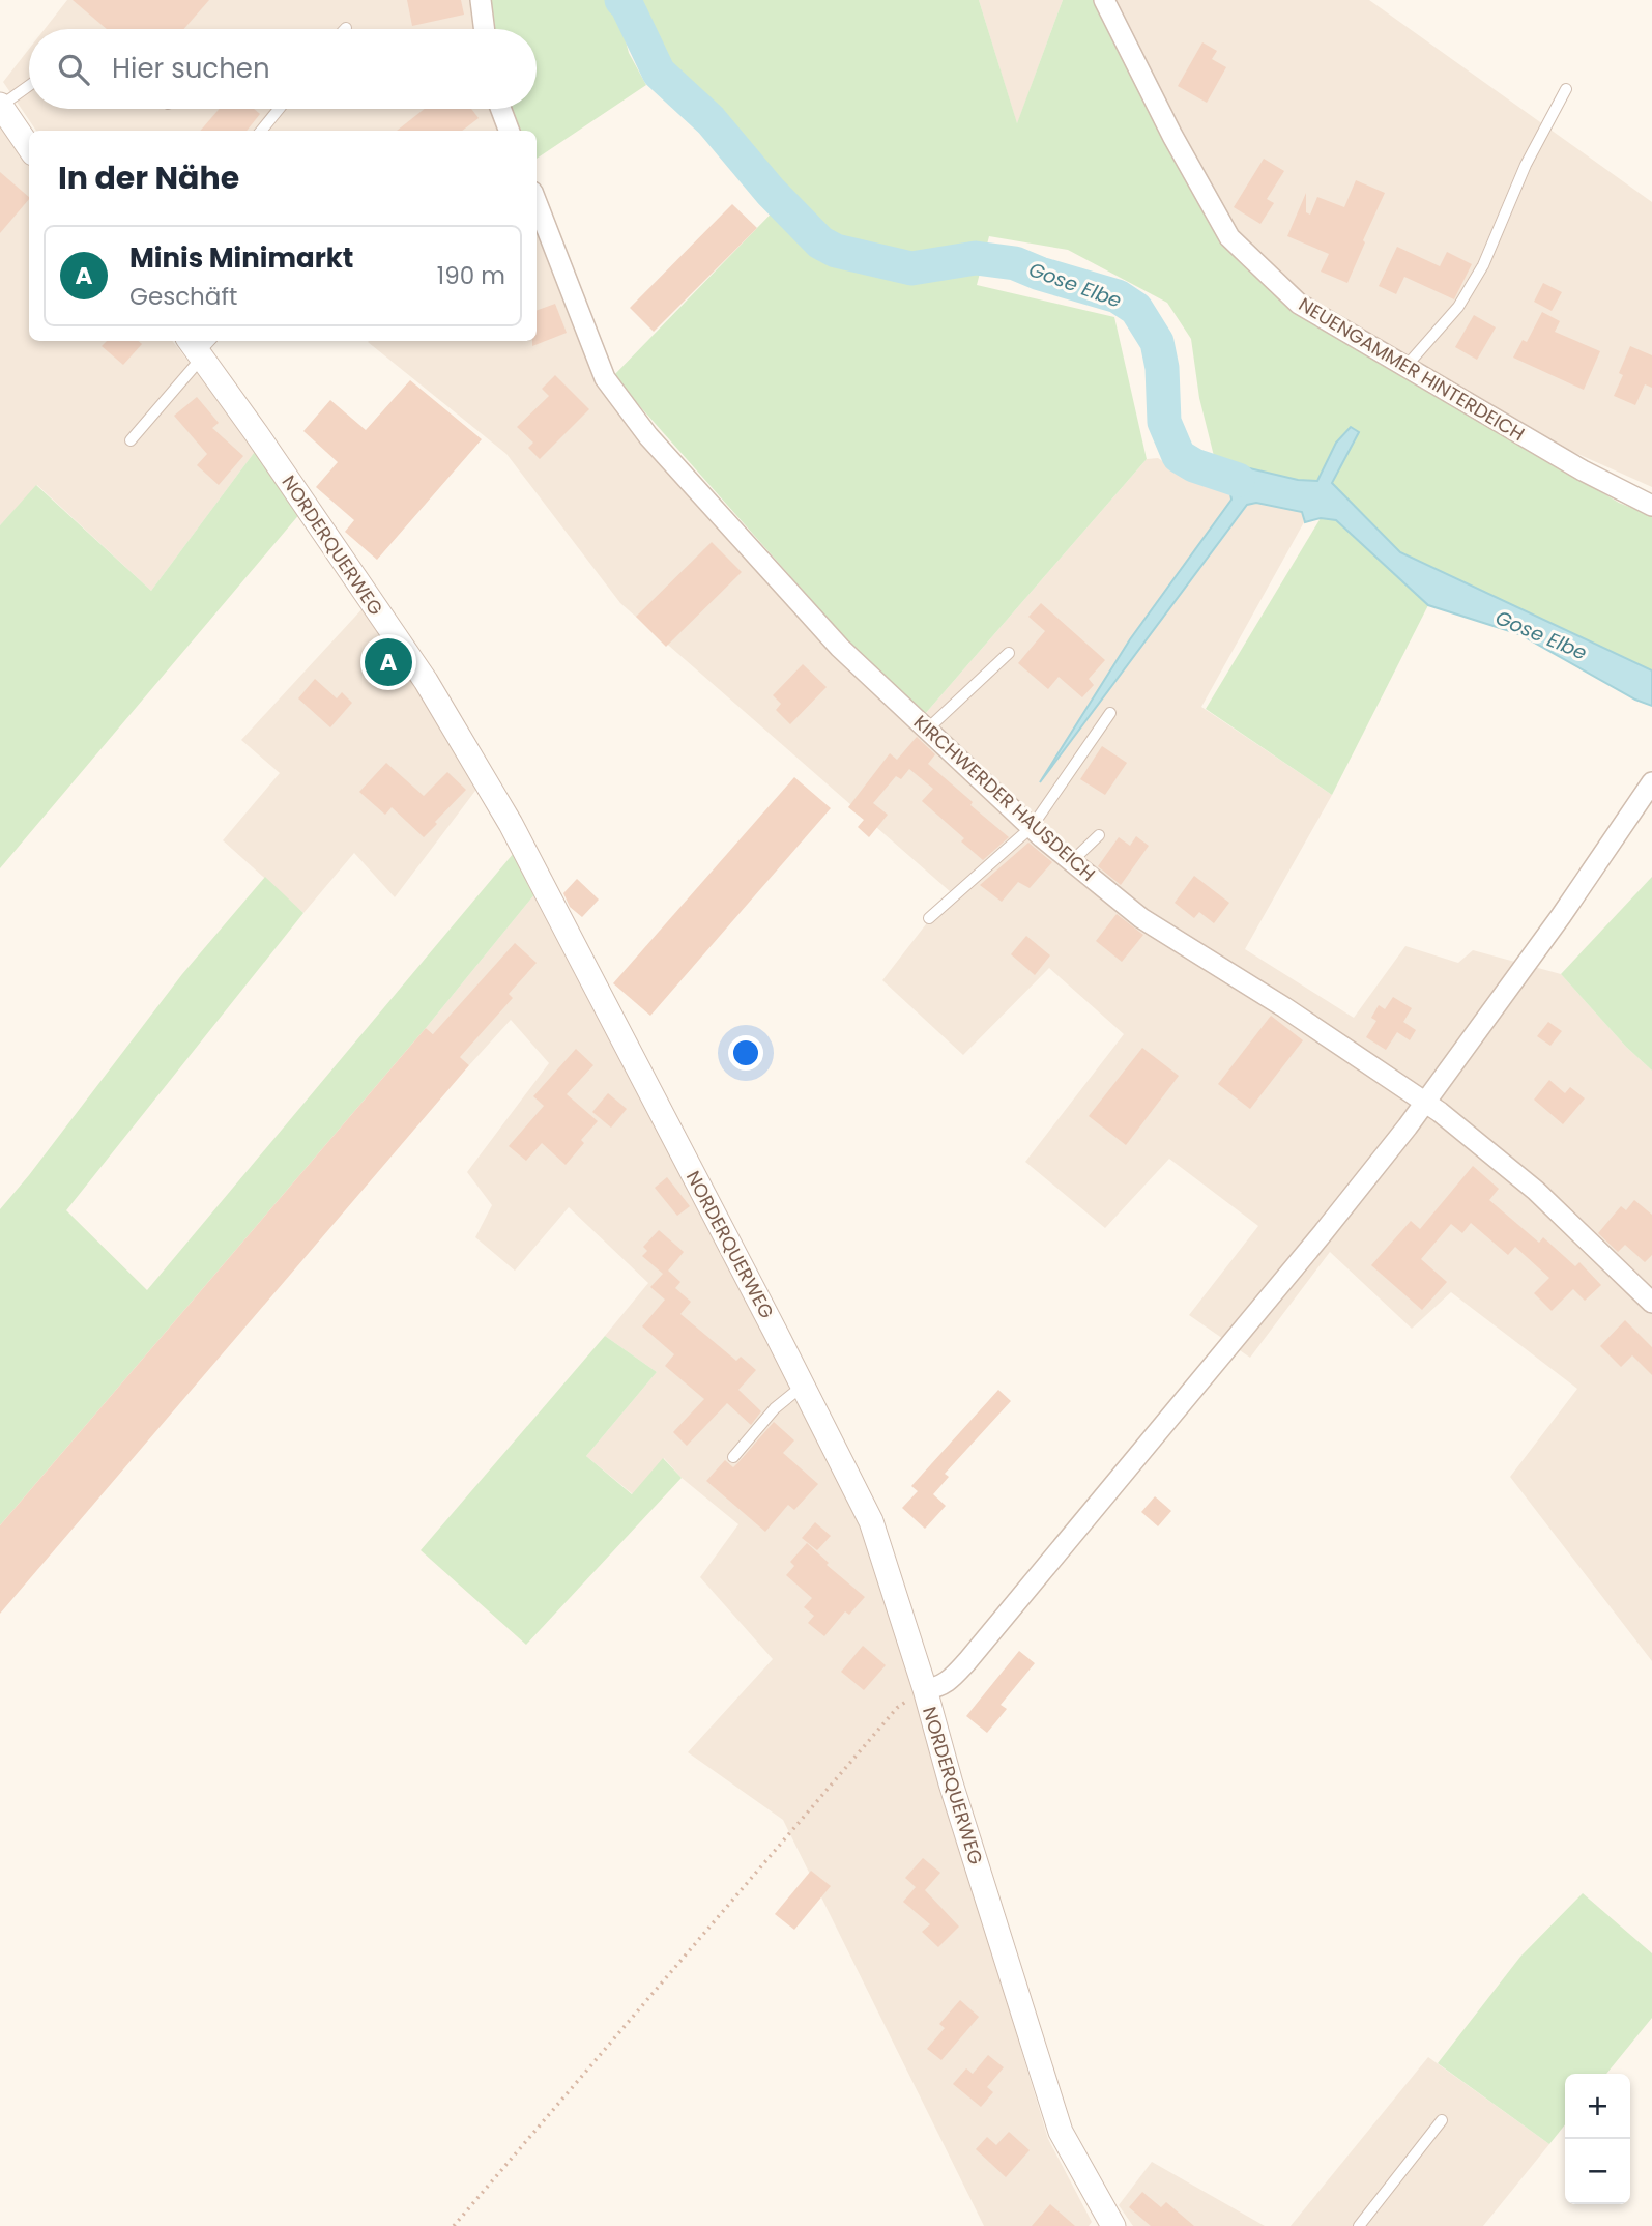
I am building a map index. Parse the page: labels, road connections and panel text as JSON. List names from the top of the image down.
{
  "streets": {
    "street": ["NEUENGAMMER HINTERDEICH", "NORDERQUERWEG", "KIRCHWERDER HAUSDEICH"]
  },
  "water": ["Gose Elbe"],
  "page": {
    "search": "Hier suchen",
    "heading": "In der Nähe",
    "list": [
      {
        "mark": "A",
        "name": "Minis Minimarkt",
        "note": "Geschäft",
        "value": "190 m"
      }
    ],
    "pins": "A",
    "map_buttons": ["+", "−"]
  }
}
